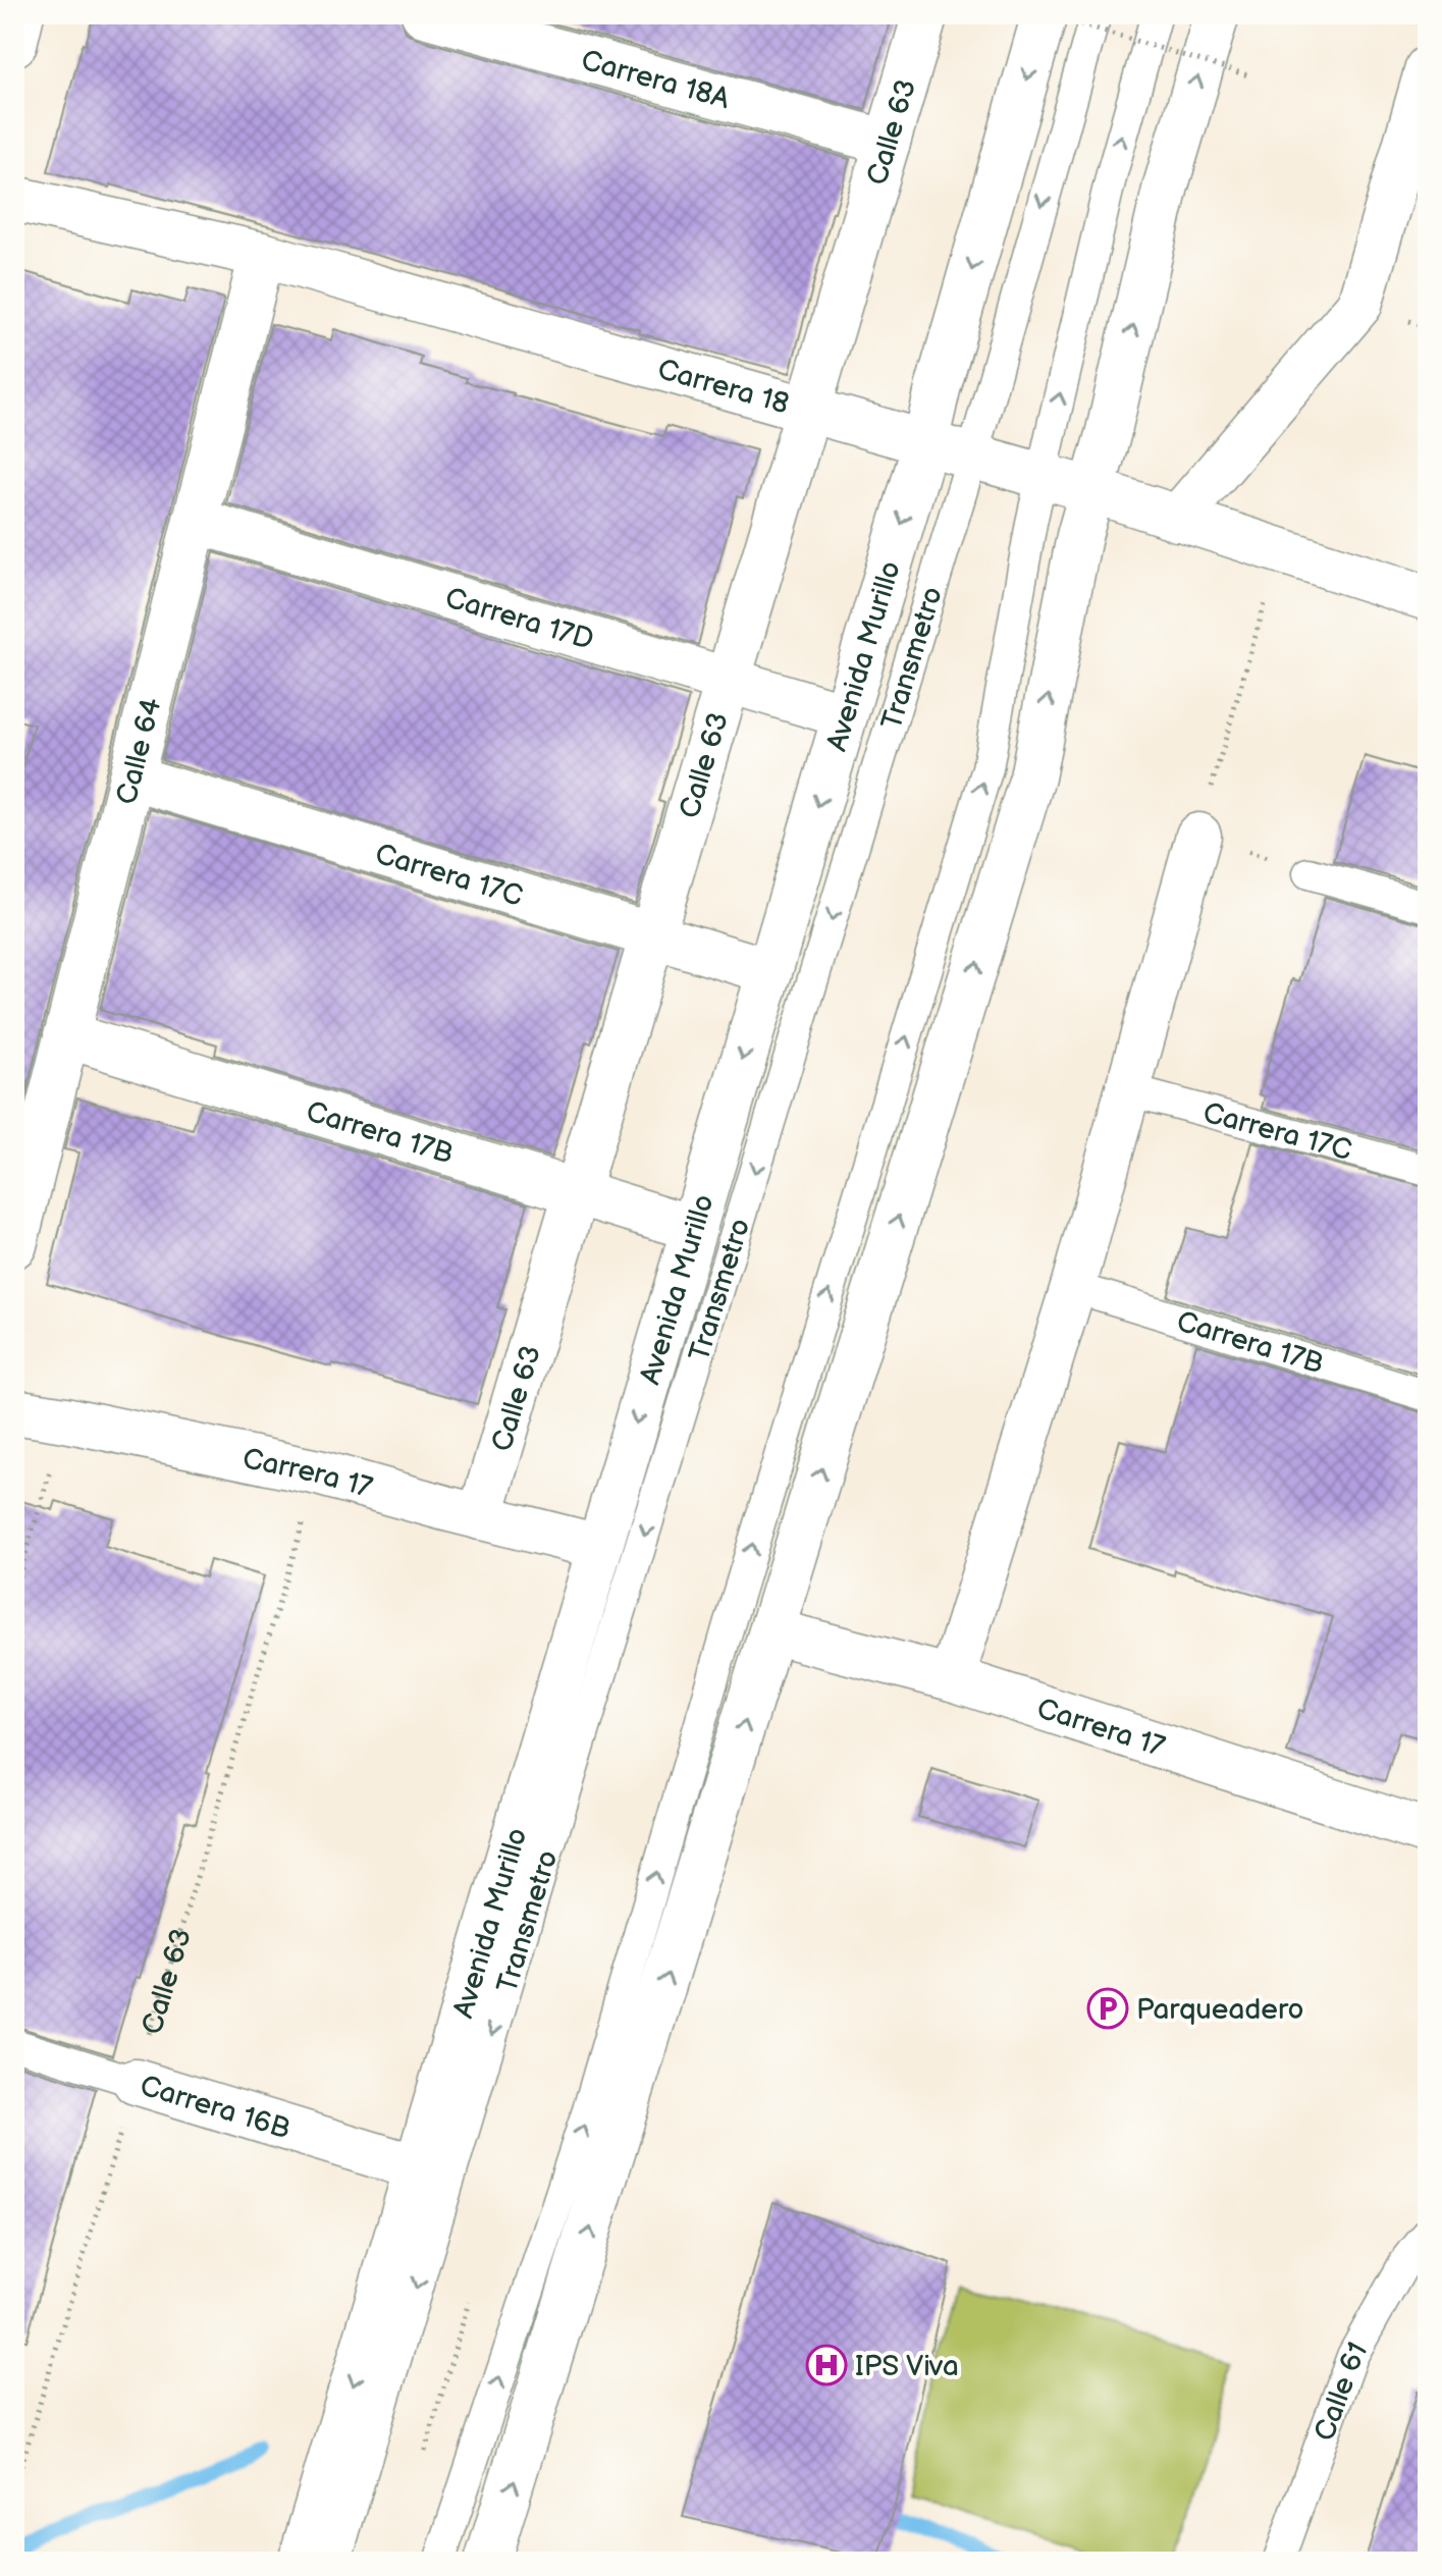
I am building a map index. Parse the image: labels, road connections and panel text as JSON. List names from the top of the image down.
{
  "streets": {
    "street": [
      "Carrera 18A",
      "Calle 63",
      "Carrera 18",
      "Carrera 17D",
      "Avenida Murillo",
      "Calle 64",
      "Carrera 17C",
      "Carrera 17B",
      "Carrera 17",
      "Carrera 16B"
    ],
    "lane": ["Transmetro", "Calle 61"]
  },
  "crossings": [
    ["Carrera 18A", "Calle 63"],
    ["Calle 63", "Carrera 18"],
    ["Calle 63", "Carrera 17D"],
    ["Calle 63", "Carrera 17C"],
    ["Calle 63", "Carrera 17B"],
    ["Calle 63", "Carrera 17"],
    ["Calle 63", "Carrera 16B"],
    ["Carrera 18", "Avenida Murillo"],
    ["Carrera 18", "Transmetro"],
    ["Carrera 18", "Calle 64"],
    ["Carrera 17D", "Avenida Murillo"],
    ["Carrera 17D", "Calle 64"],
    ["Avenida Murillo", "Carrera 17C"],
    ["Avenida Murillo", "Carrera 17B"],
    ["Avenida Murillo", "Carrera 17"],
    ["Avenida Murillo", "Carrera 16B"],
    ["Calle 64", "Carrera 17C"],
    ["Calle 64", "Carrera 17B"]
  ],
  "places": {
    "parking": ["Parqueadero"],
    "hospital": ["IPS Viva"]
  }
}
